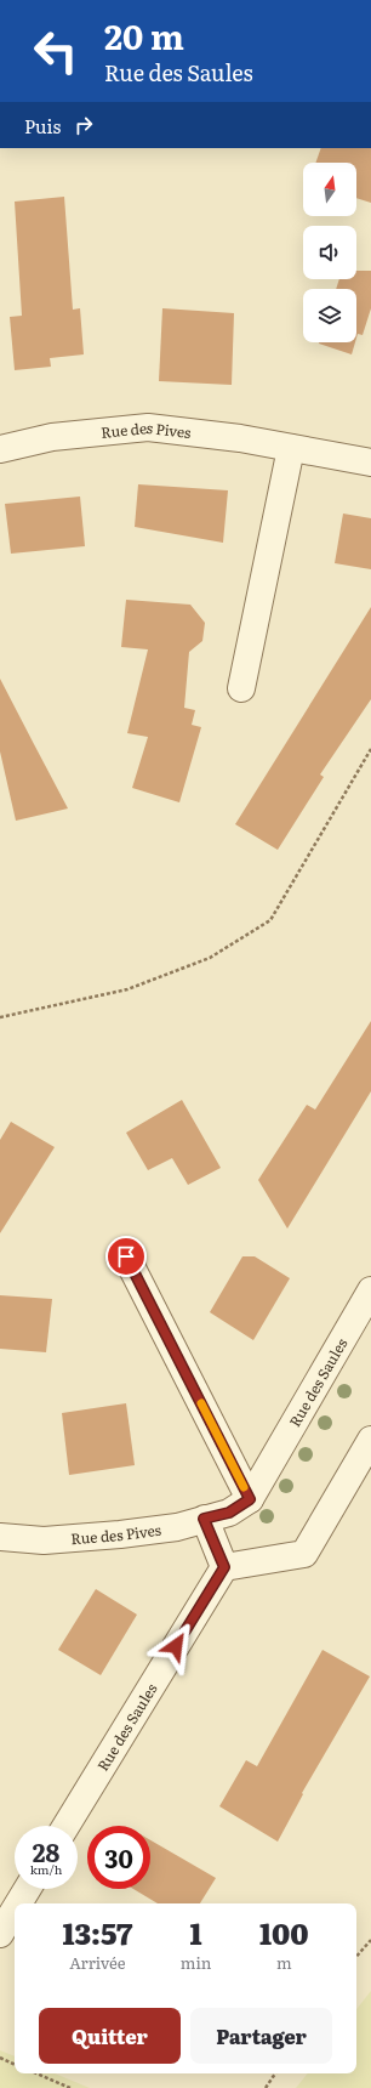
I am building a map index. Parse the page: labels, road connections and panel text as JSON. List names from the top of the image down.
{
  "streets": {
    "street": ["Rue des Pives", "Rue des Saules"]
  },
  "crossings": [
    ["Rue des Pives", "Rue des Saules"]
  ],
  "north": "top",
  "page": {
    "turn": ["20 m", "Rue des Saules"],
    "then": "Puis",
    "speed": "28 km/h",
    "limit": "30",
    "eta": [
      "13:57",
      "Arrivée",
      "1",
      "min",
      "100",
      "m"
    ],
    "buttons": ["Quitter", "Partager"]
  }
}
